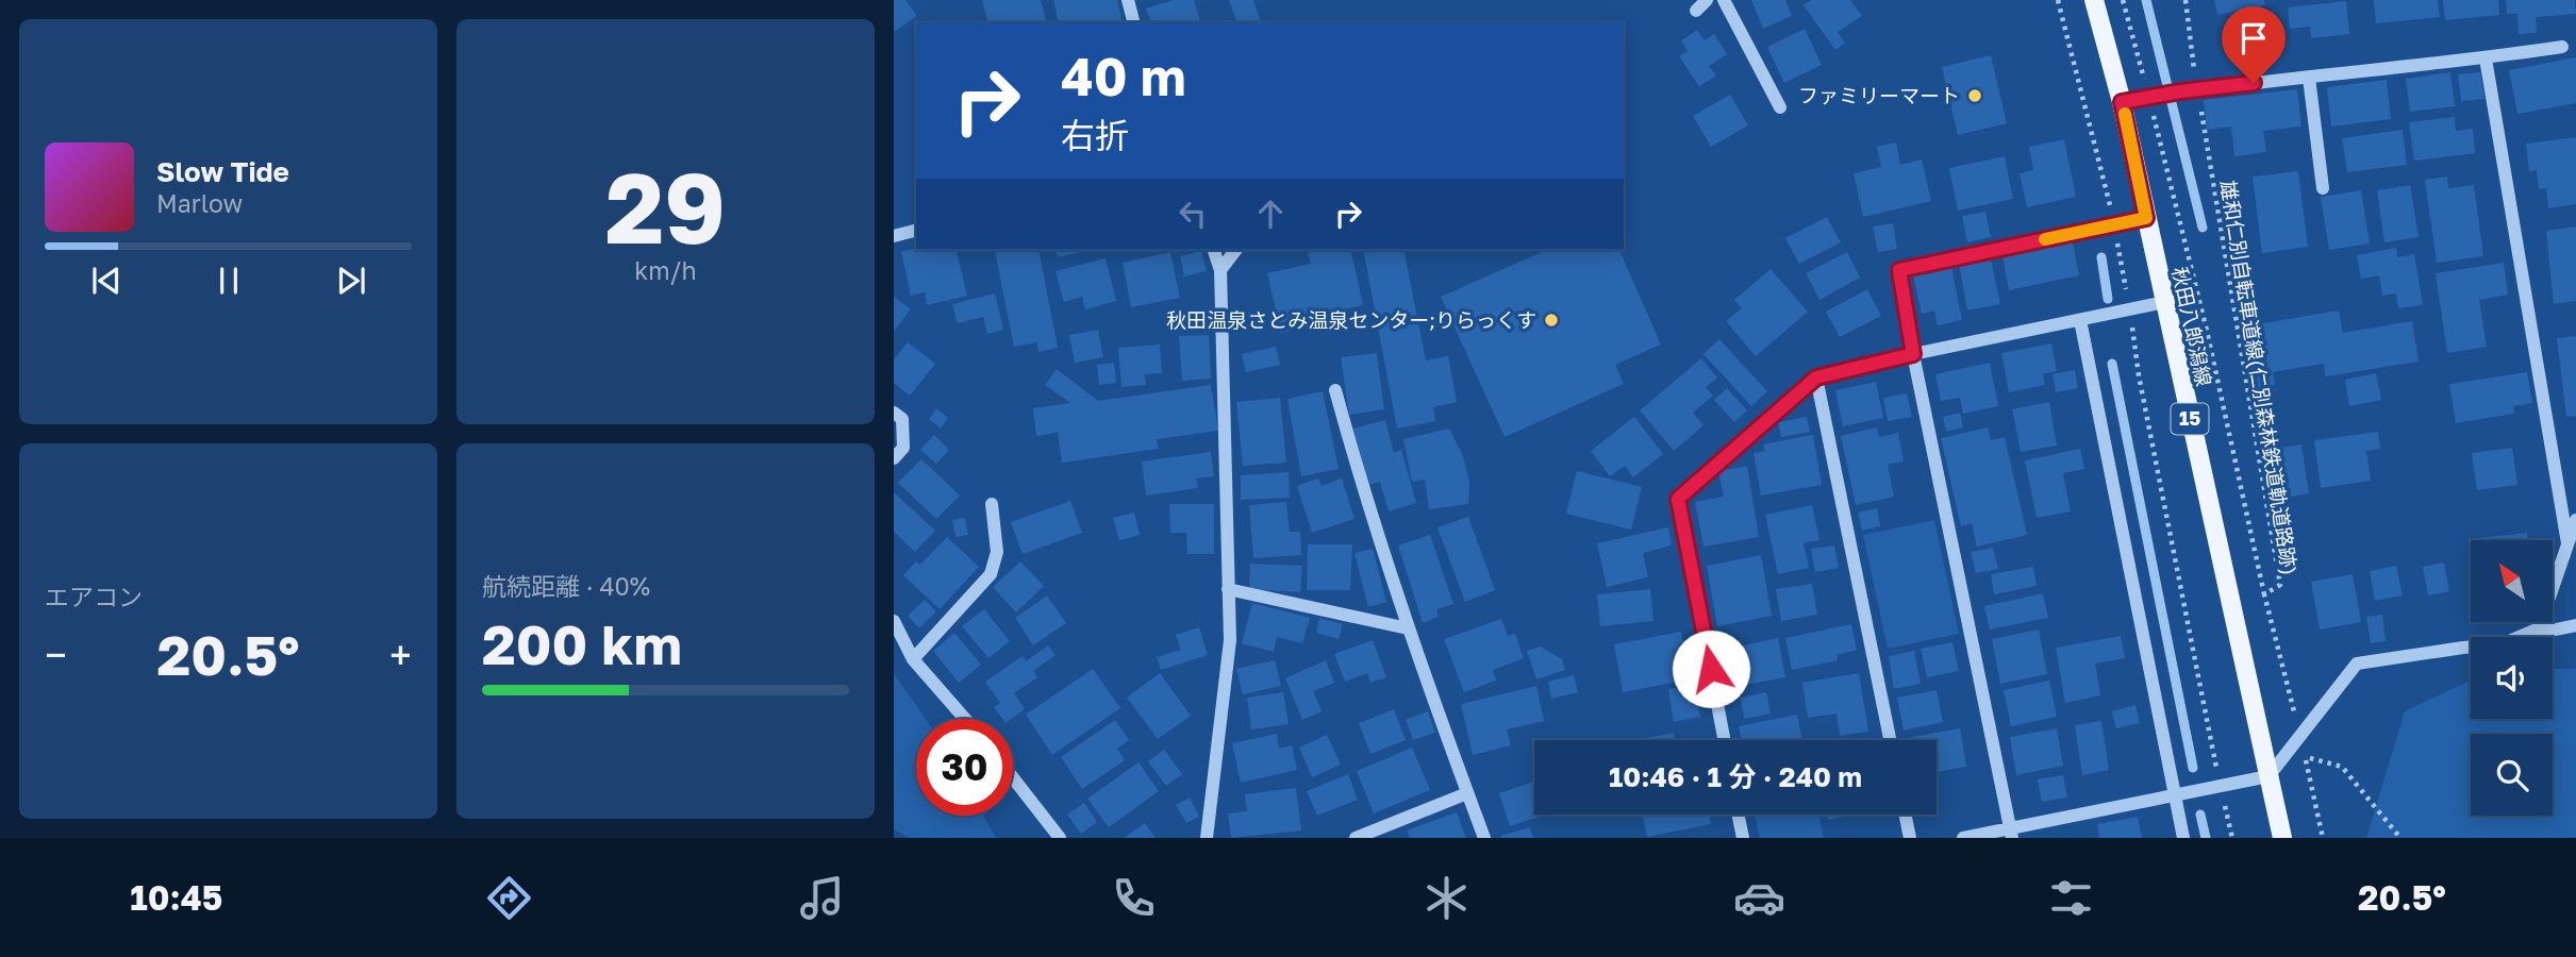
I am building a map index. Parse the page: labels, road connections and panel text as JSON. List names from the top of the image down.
{
  "streets": {
    "main road": ["秋田八郎潟線", "15"],
    "path": ["雄和仁別自転車道線(仁別森林鉄道軌道路跡)"]
  },
  "places": ["ファミリーマート", "秋田温泉さとみ温泉センター;りらっくす"],
  "north": "top left",
  "page": {
    "tile": [
      ["29", "km/h"],
      "エアコン",
      ["航続距離 · 40%", "200 km"]
    ],
    "turn": ["40 m", "右折"],
    "song": ["Slow Tide", "Marlow"],
    "heat": ["−", "20.5°", "+"],
    "limit": "30",
    "trip": "10:46 · 1 分 · 240 m",
    "tabs": ["10:45", "20.5°"]
  }
}
